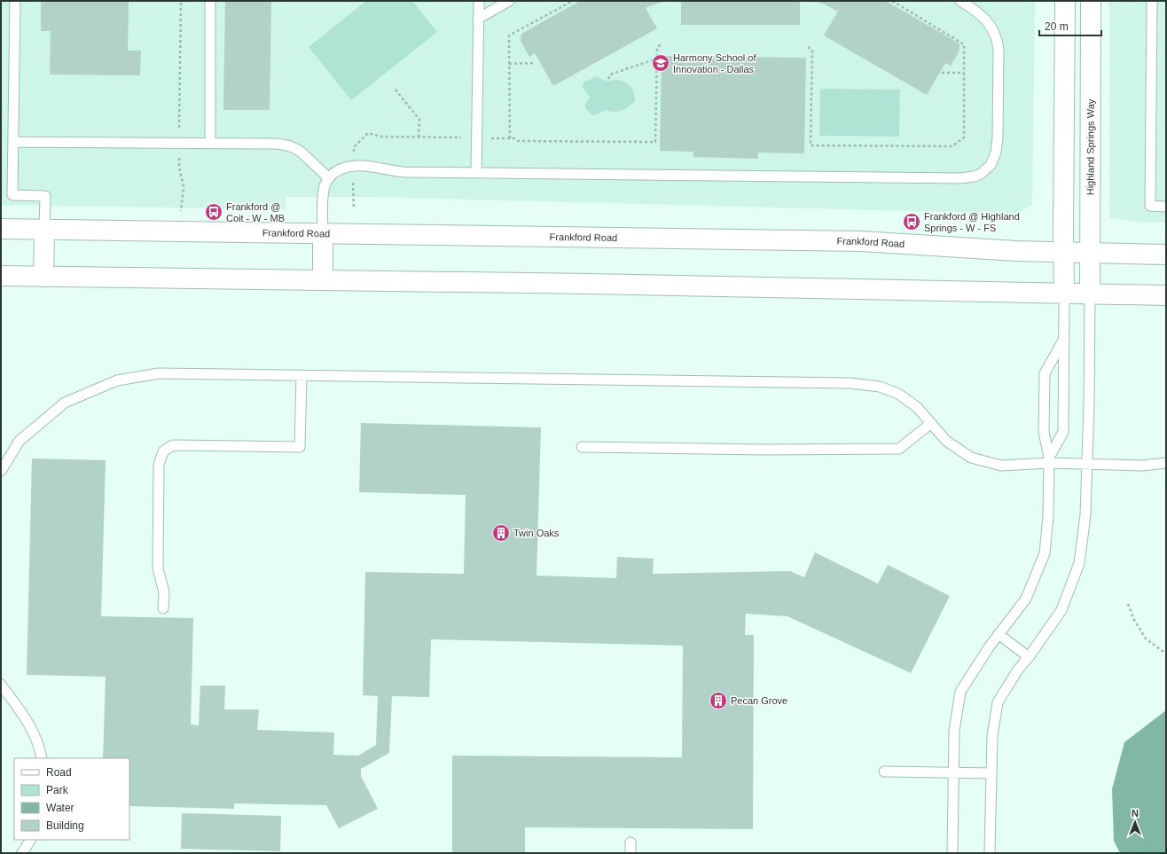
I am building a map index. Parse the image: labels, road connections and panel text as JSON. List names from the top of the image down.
{
  "streets": {
    "main road": ["Highland Springs Way", "Frankford Road"]
  },
  "crossings": [
    ["Highland Springs Way", "Frankford Road"]
  ],
  "places": {
    "school or university": ["Harmony School of Innovation - Dallas"],
    "bus stop": ["Frankford @ Coit - W - MB", "Frankford @ Highland Springs - W - FS"],
    "building": ["Twin Oaks", "Pecan Grove"]
  },
  "legend": [
    "Road",
    "Park",
    "Water",
    "Building"
  ],
  "scale_bar": "20 m",
  "north": "top"
}
